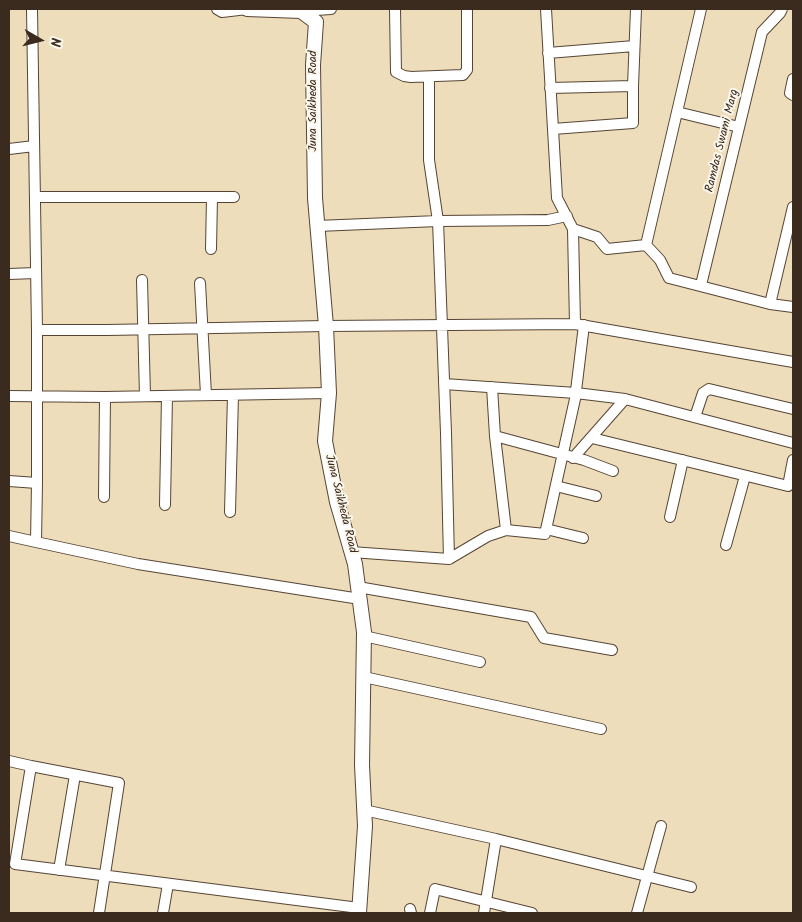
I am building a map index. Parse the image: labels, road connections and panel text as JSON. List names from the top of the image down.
{
  "streets": {
    "main road": ["Juna Saikheda Road"],
    "street": ["Ramdas Swami Marg"]
  },
  "north": "right"
}
